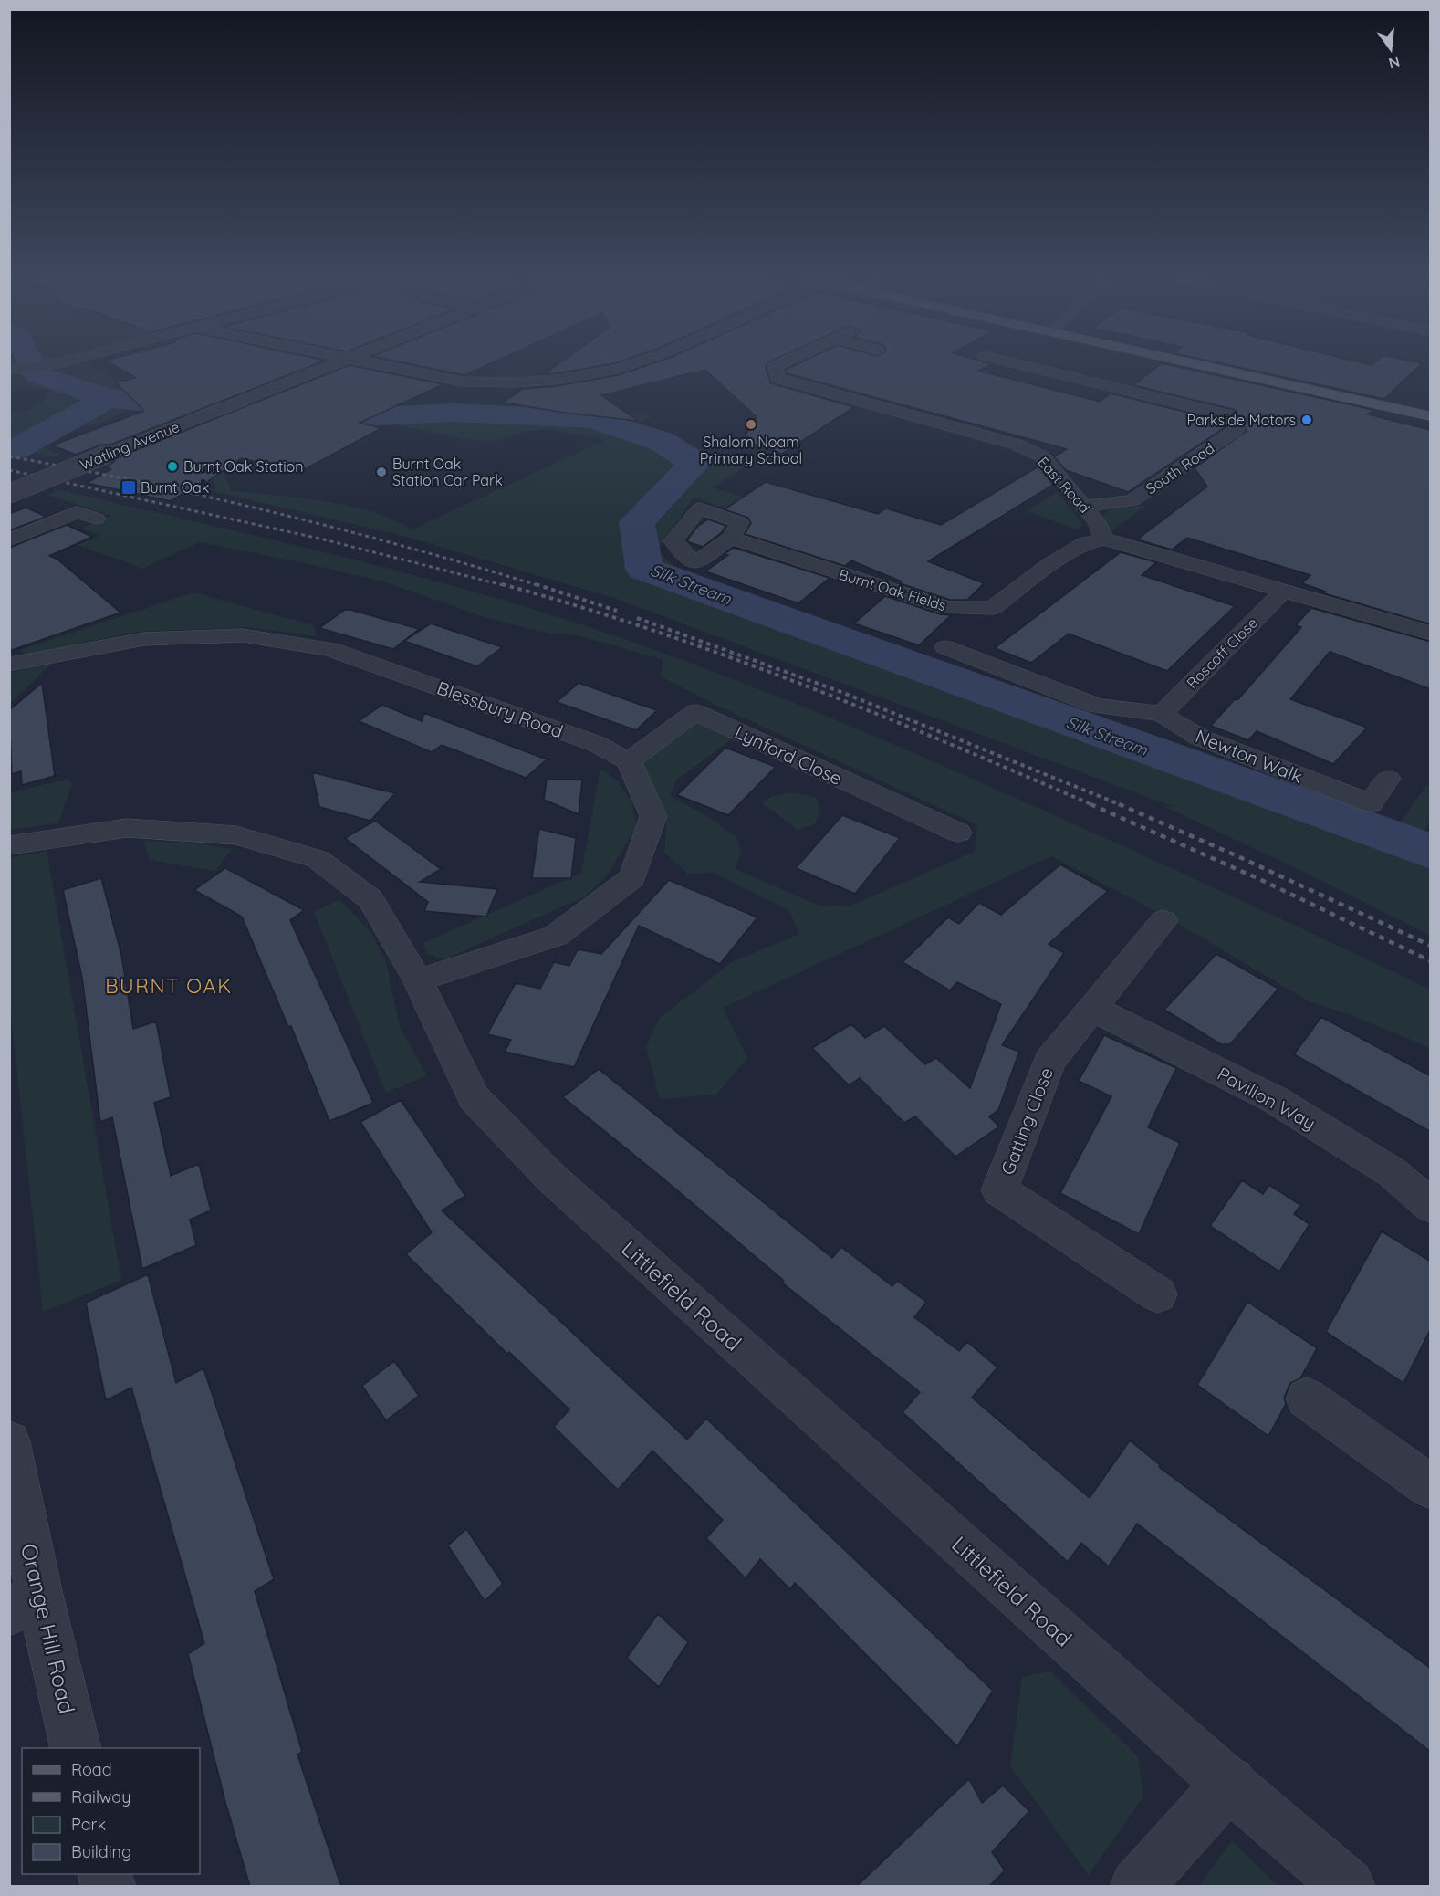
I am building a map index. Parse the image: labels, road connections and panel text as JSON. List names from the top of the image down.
{
  "streets": {
    "street": [
      "Watling Avenue",
      "South Road",
      "East Road",
      "Burnt Oak Fields",
      "Roscoff Close",
      "Blessbury Road",
      "Lynford Close",
      "Newton Walk",
      "Pavilion Way",
      "Gatting Close",
      "Littlefield Road",
      "Orange Hill Road"
    ]
  },
  "crossings": [
    ["South Road", "East Road"],
    ["East Road", "Burnt Oak Fields"],
    ["Roscoff Close", "Newton Walk"],
    ["Blessbury Road", "Lynford Close"],
    ["Pavilion Way", "Gatting Close"]
  ],
  "districts": ["BURNT OAK"],
  "water": ["Silk Stream"],
  "places": {
    "other": [
      "Parkside Motors",
      "Shalom Noam Primary School",
      "Burnt Oak Station",
      "Burnt Oak Station Car Park"
    ],
    "transit": ["Burnt Oak"]
  },
  "legend": [
    "Road",
    "Railway",
    "Park",
    "Building"
  ],
  "north": "bottom"
}
